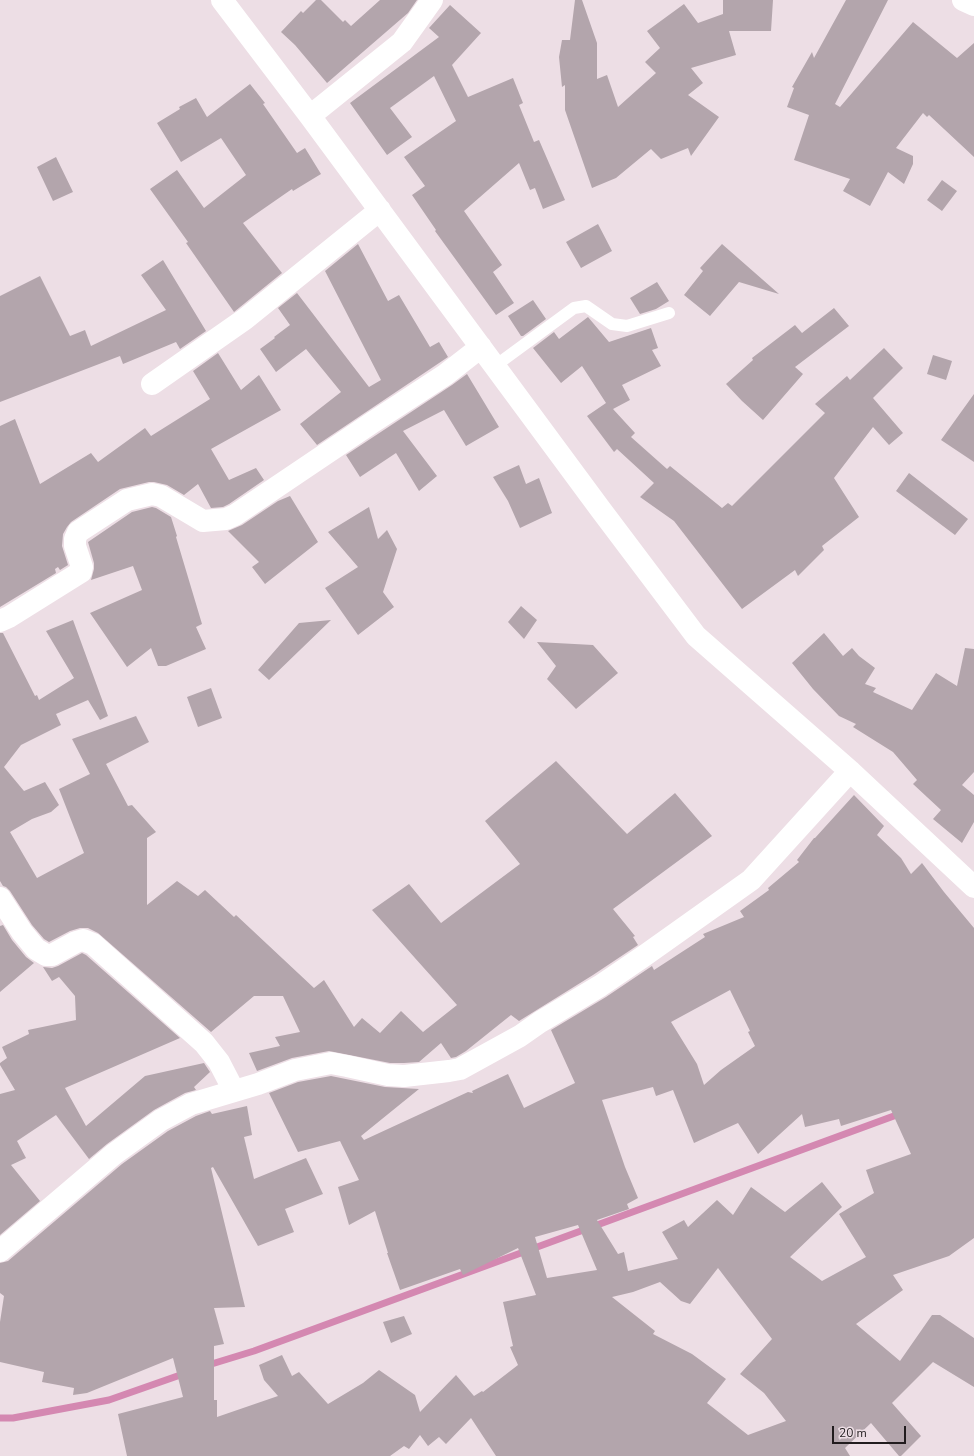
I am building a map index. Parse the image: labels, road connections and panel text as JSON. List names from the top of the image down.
{
  "scale_bar": "20 m"
}
